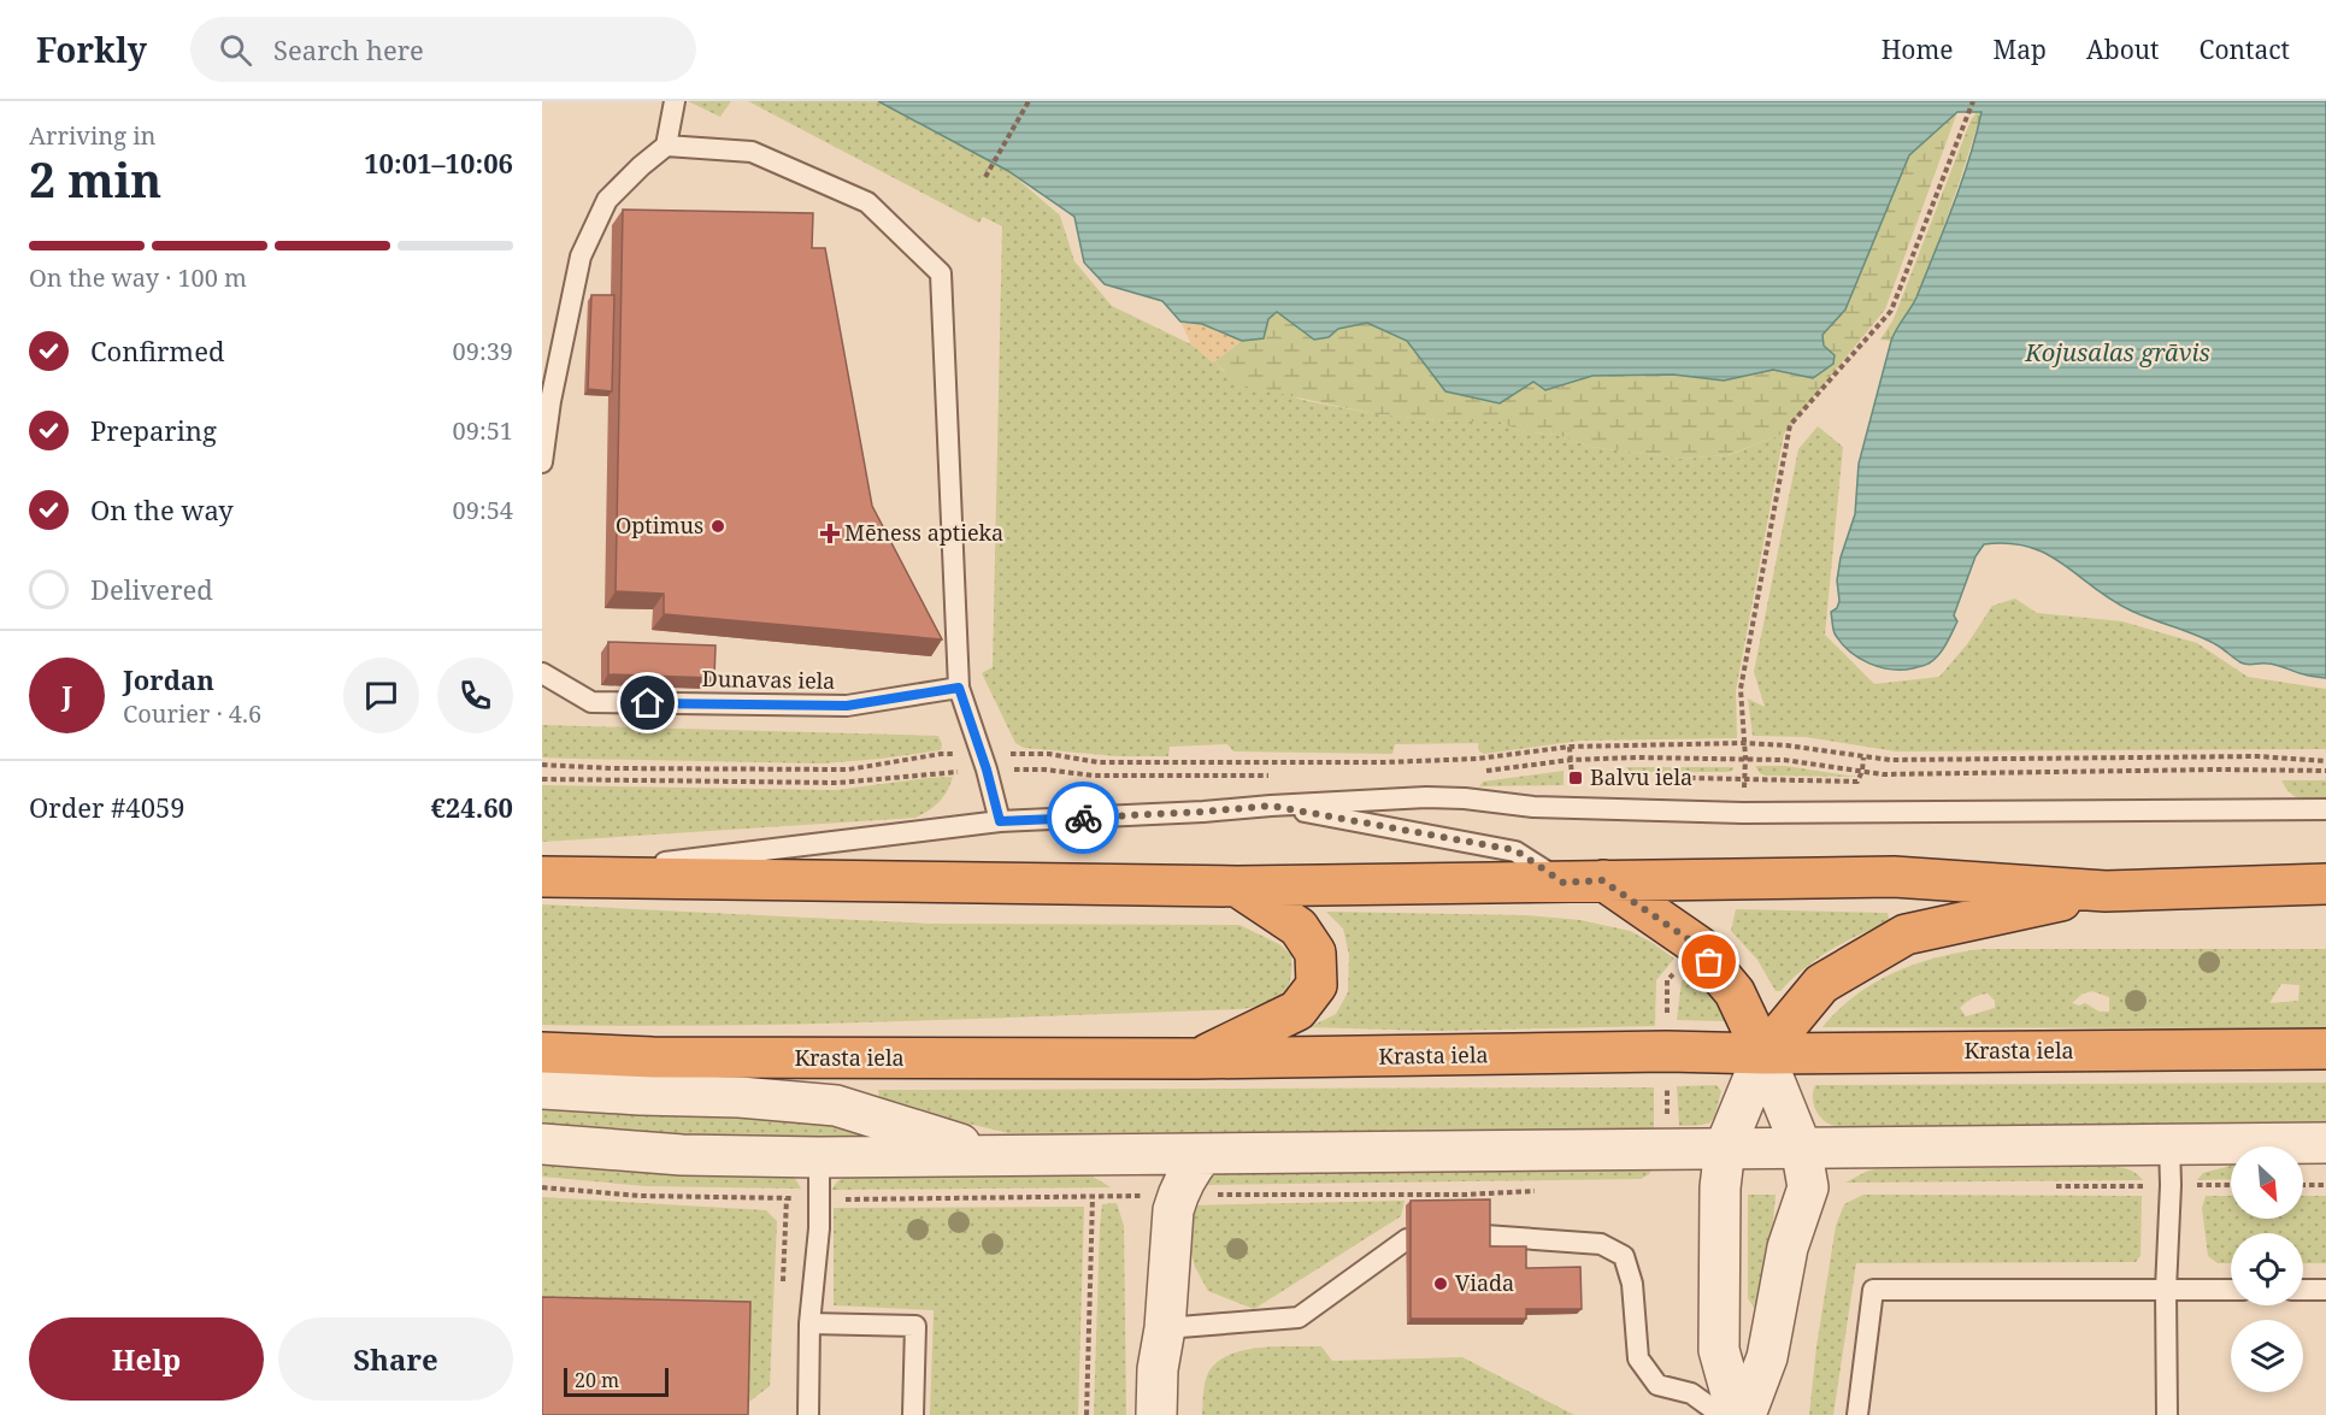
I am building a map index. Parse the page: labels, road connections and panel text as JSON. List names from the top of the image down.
{
  "streets": {
    "highway": ["Krasta iela"],
    "lane": ["Dunavas iela"]
  },
  "water": ["Kojusalas grāvis"],
  "places": {
    "other": ["Optimus", "Viada"],
    "health": ["Mēness aptieka"],
    "transit": ["Balvu iela"]
  },
  "scale_bar": "20 m",
  "north": "bottom right",
  "page": {
    "header": "Forkly",
    "search": "Search here",
    "nav": [
      "Home",
      "Map",
      "About",
      "Contact"
    ],
    "heading": ["2 min", "Arriving in", "10:01–10:06"],
    "panel": [
      "Jordan",
      "Courier · 4.6",
      "Order #4059",
      "€24.60"
    ],
    "bar": "On the way · 100 m",
    "list": [
      ["Confirmed", "09:39"],
      ["Preparing", "09:51"],
      ["On the way", "09:54"],
      "Delivered"
    ],
    "round": "J",
    "buttons": ["Help", "Share"],
    "scale": "20 m"
  }
}
